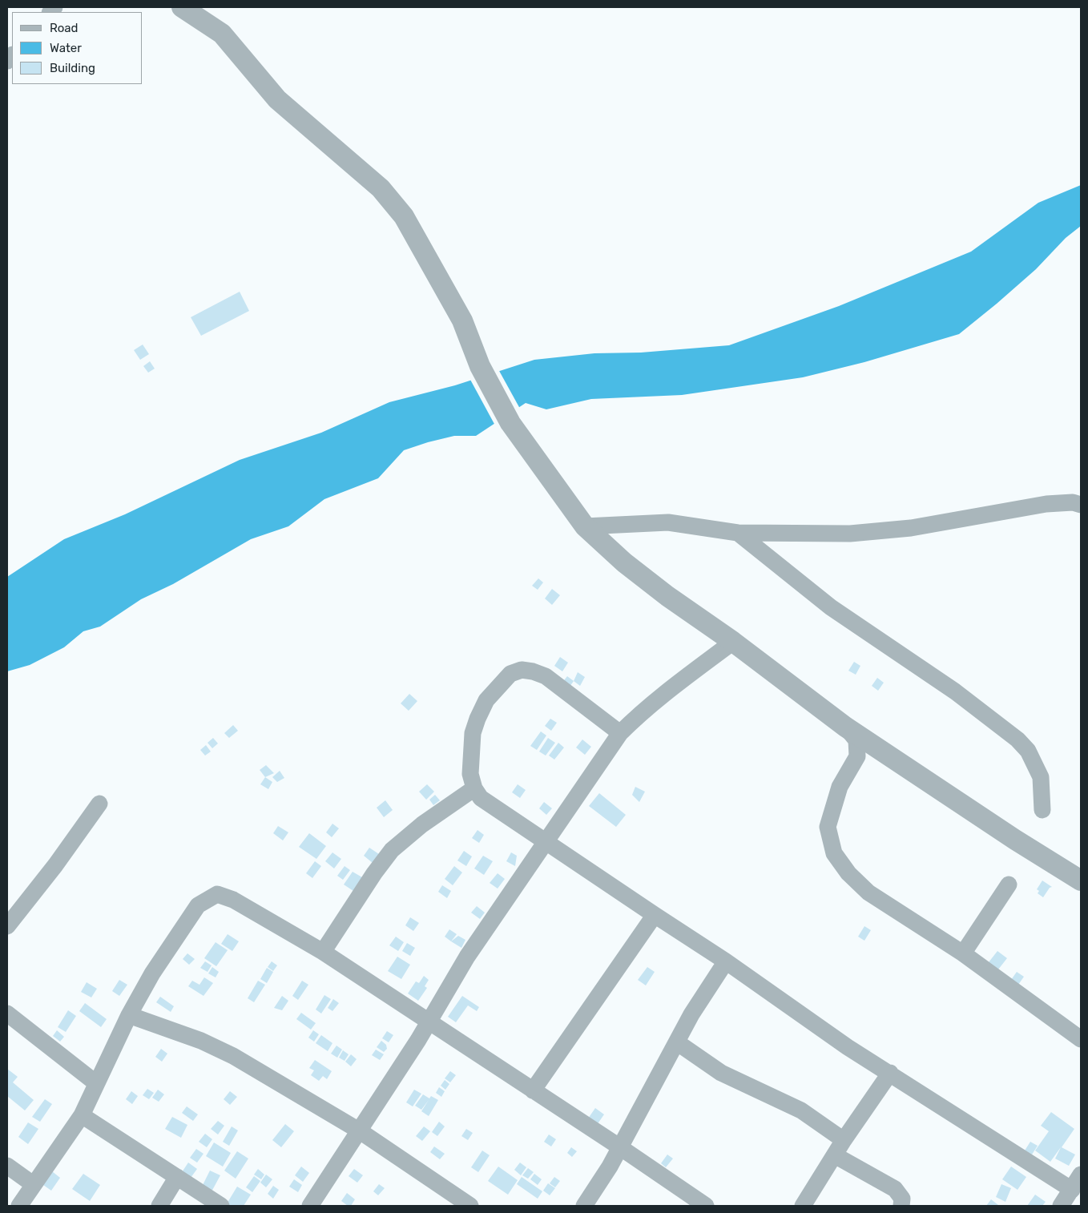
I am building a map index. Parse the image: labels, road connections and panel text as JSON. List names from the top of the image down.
{
  "legend": ["Road", "Water", "Building"]
}
